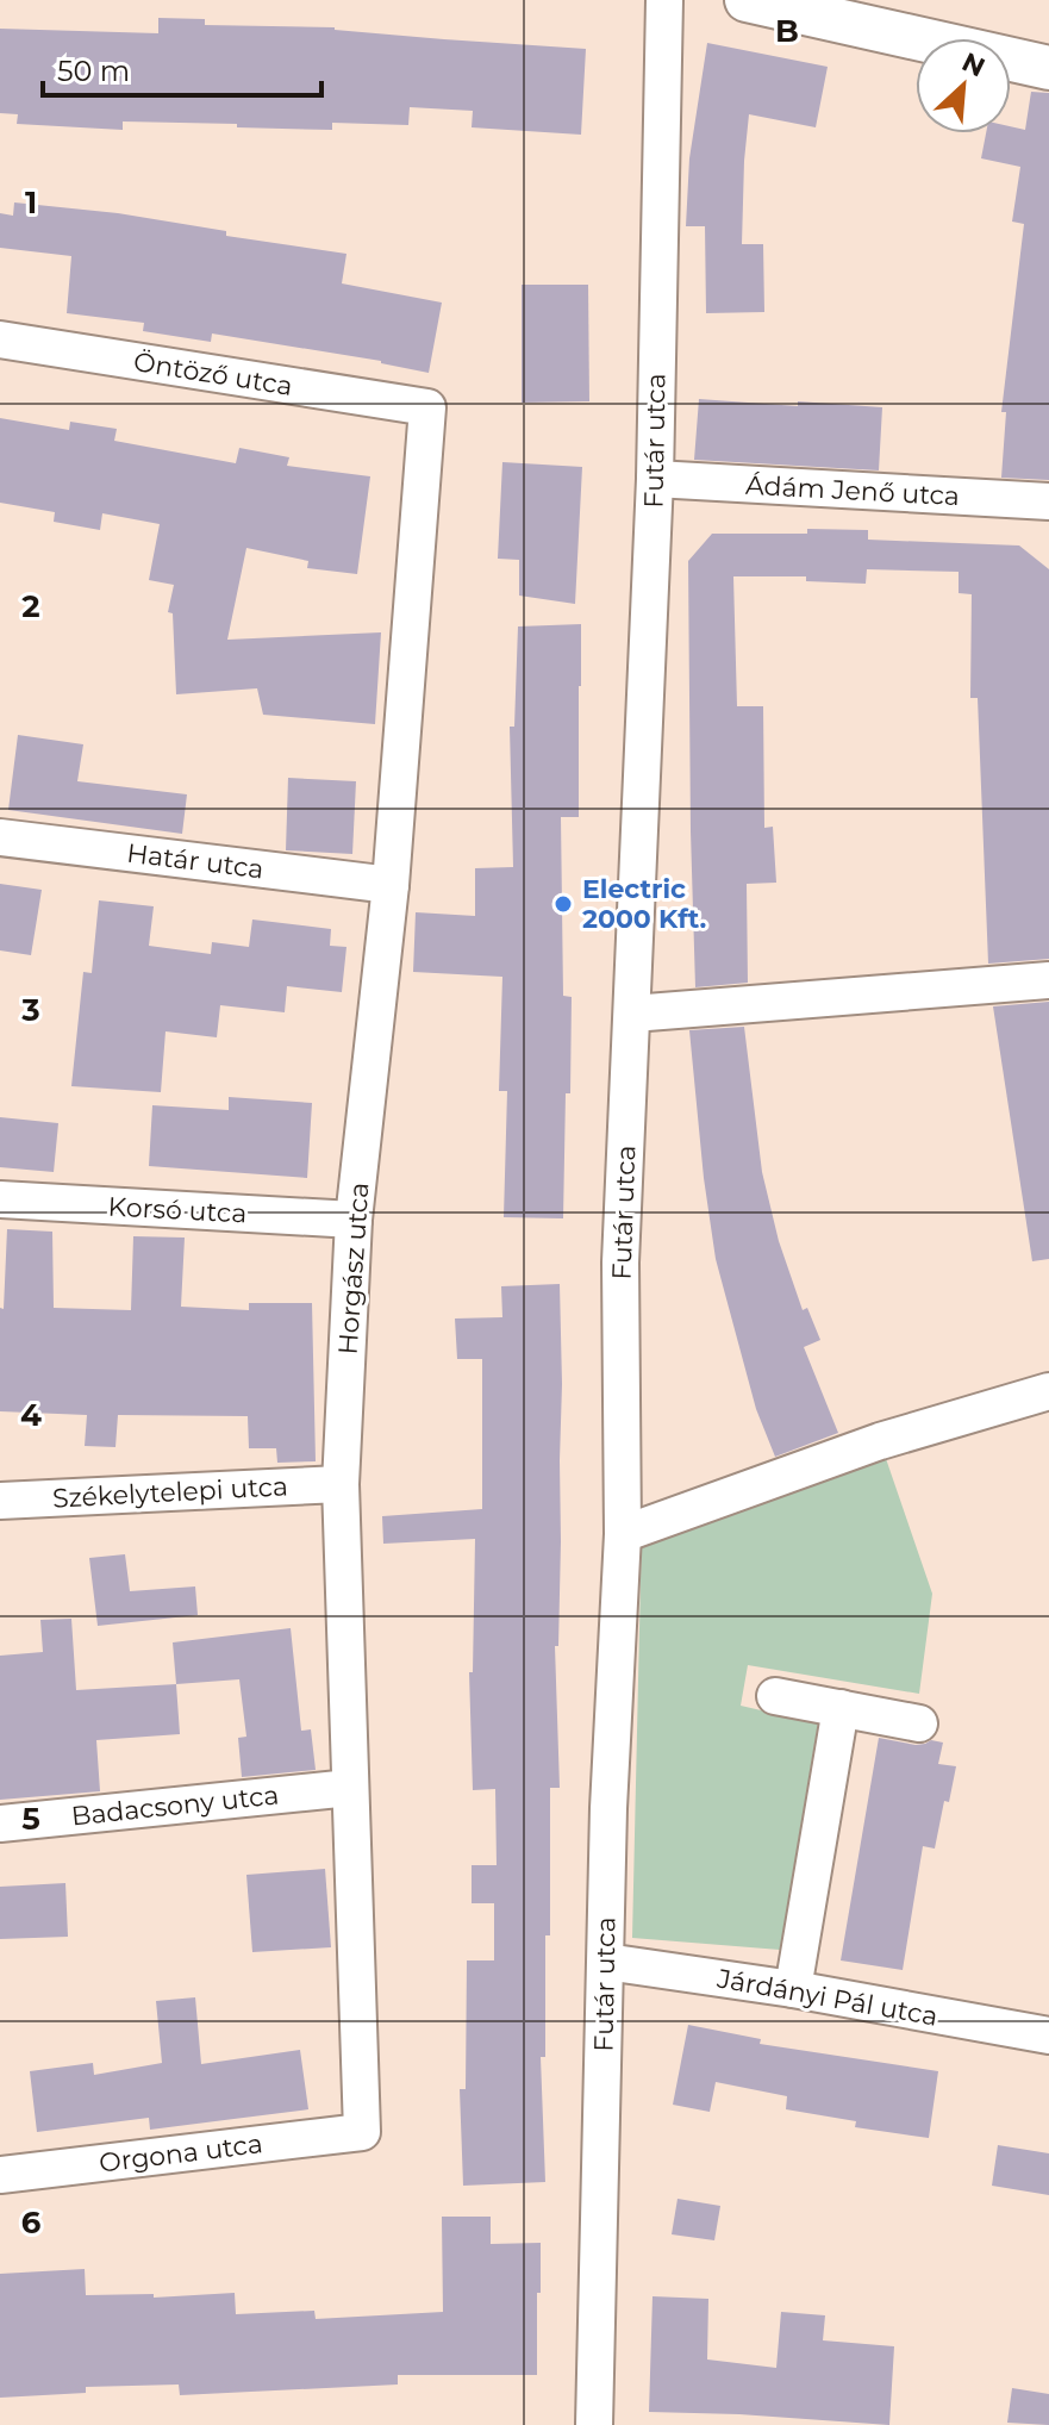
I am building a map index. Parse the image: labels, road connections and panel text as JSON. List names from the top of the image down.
{
  "streets": {
    "street": [
      "Öntöző utca",
      "Futár utca",
      "Ádám Jenő utca",
      "Határ utca",
      "Korsó utca",
      "Horgász utca",
      "Székelytelepi utca",
      "Badacsony utca",
      "Járdányi Pál utca",
      "Orgona utca"
    ]
  },
  "crossings": [
    ["Öntöző utca", "Horgász utca"],
    ["Futár utca", "Ádám Jenő utca"],
    ["Futár utca", "Járdányi Pál utca"],
    ["Határ utca", "Horgász utca"],
    ["Korsó utca", "Horgász utca"],
    ["Horgász utca", "Székelytelepi utca"],
    ["Horgász utca", "Badacsony utca"],
    ["Horgász utca", "Orgona utca"]
  ],
  "places": ["Electric 2000 Kft."],
  "scale_bar": "50 m",
  "north": "top right",
  "grid": {
    "columns": ["B"],
    "rows": [
      "1",
      "2",
      "3",
      "4",
      "5",
      "6"
    ]
  }
}
